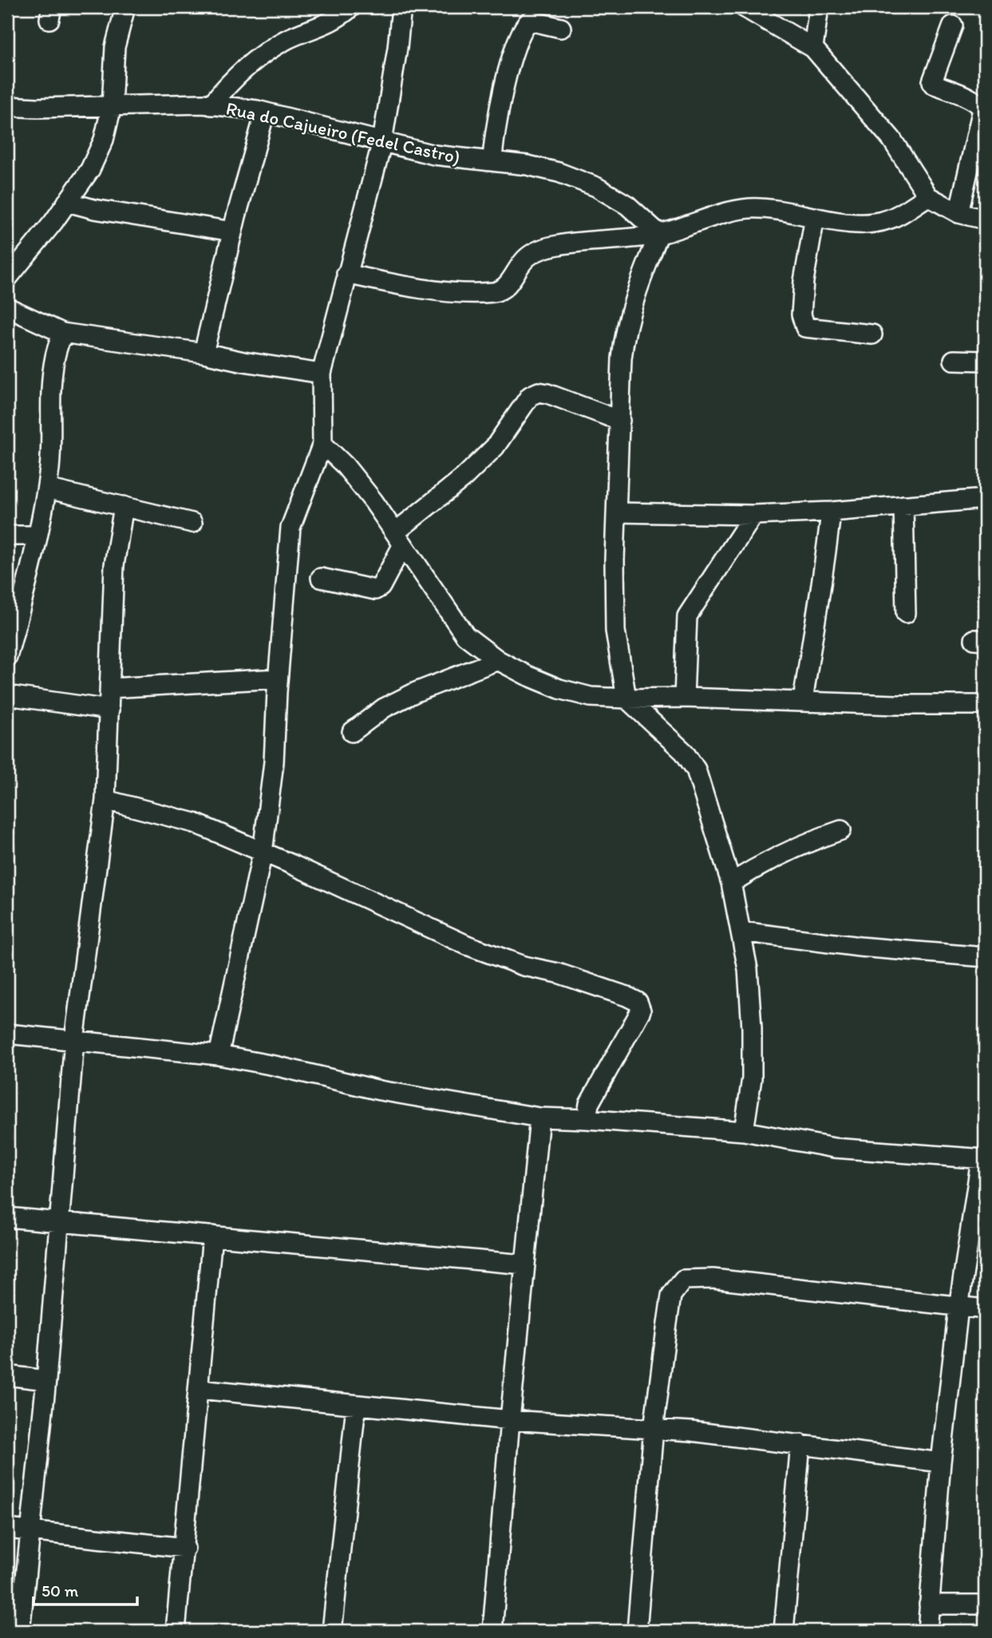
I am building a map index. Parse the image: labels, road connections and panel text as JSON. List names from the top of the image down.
{
  "streets": {
    "street": ["Rua do Cajueiro (Fedel Castro)"]
  },
  "scale_bar": "50 m"
}
